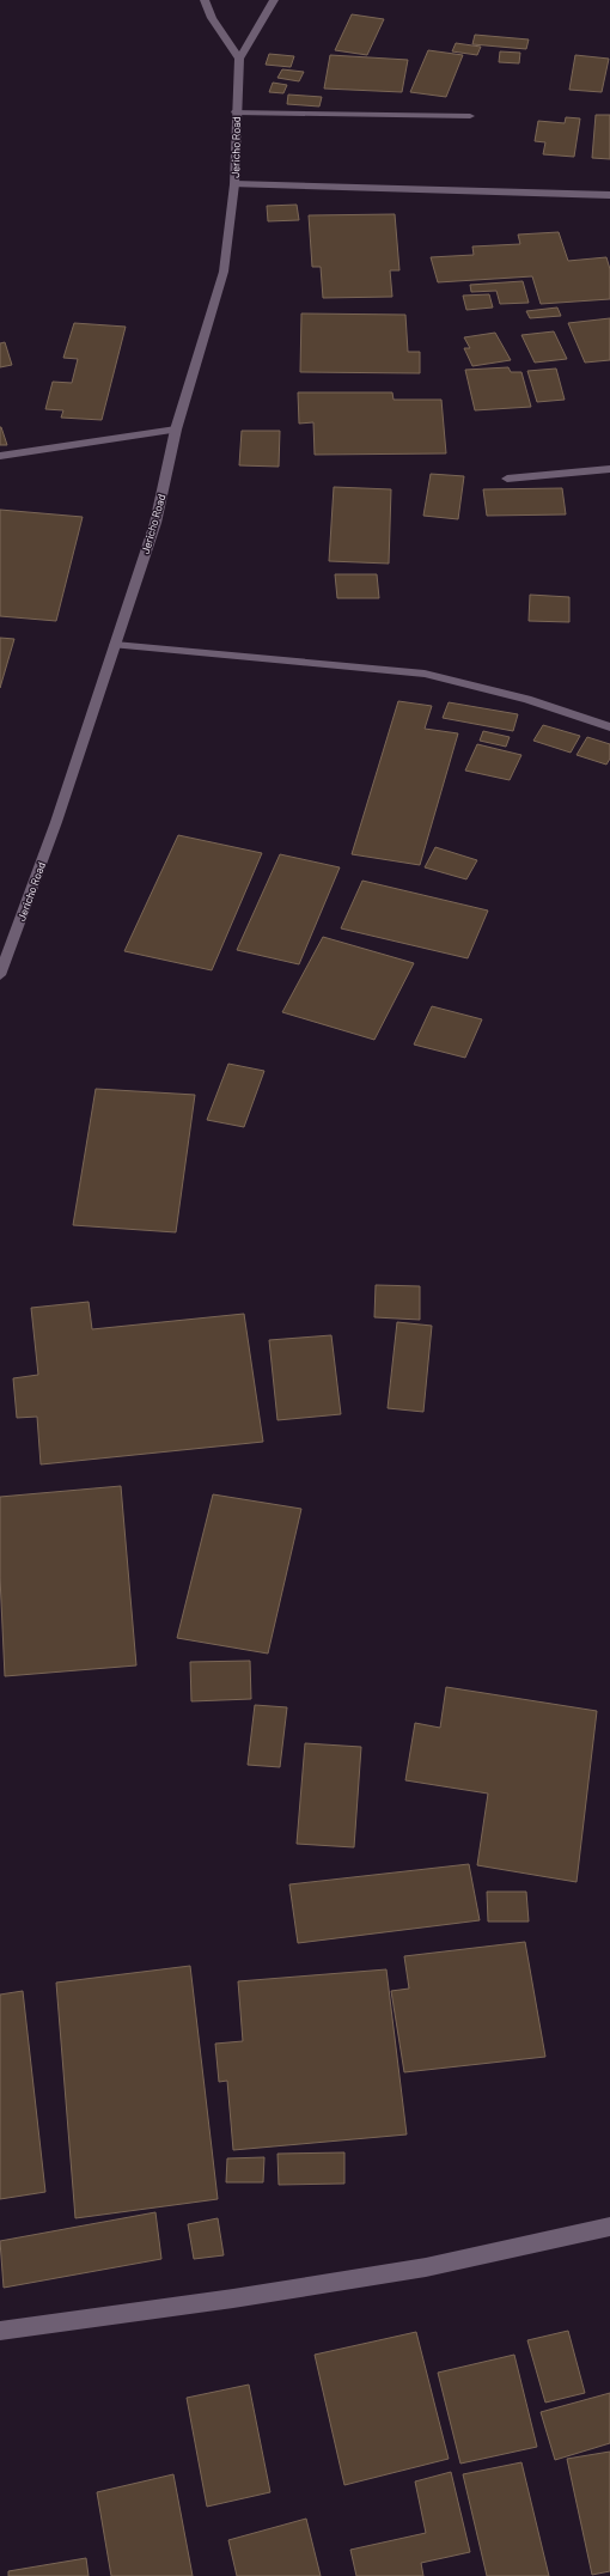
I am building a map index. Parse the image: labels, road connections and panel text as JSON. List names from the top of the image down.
{
  "streets": {
    "street": ["Jericho Road"]
  }
}
